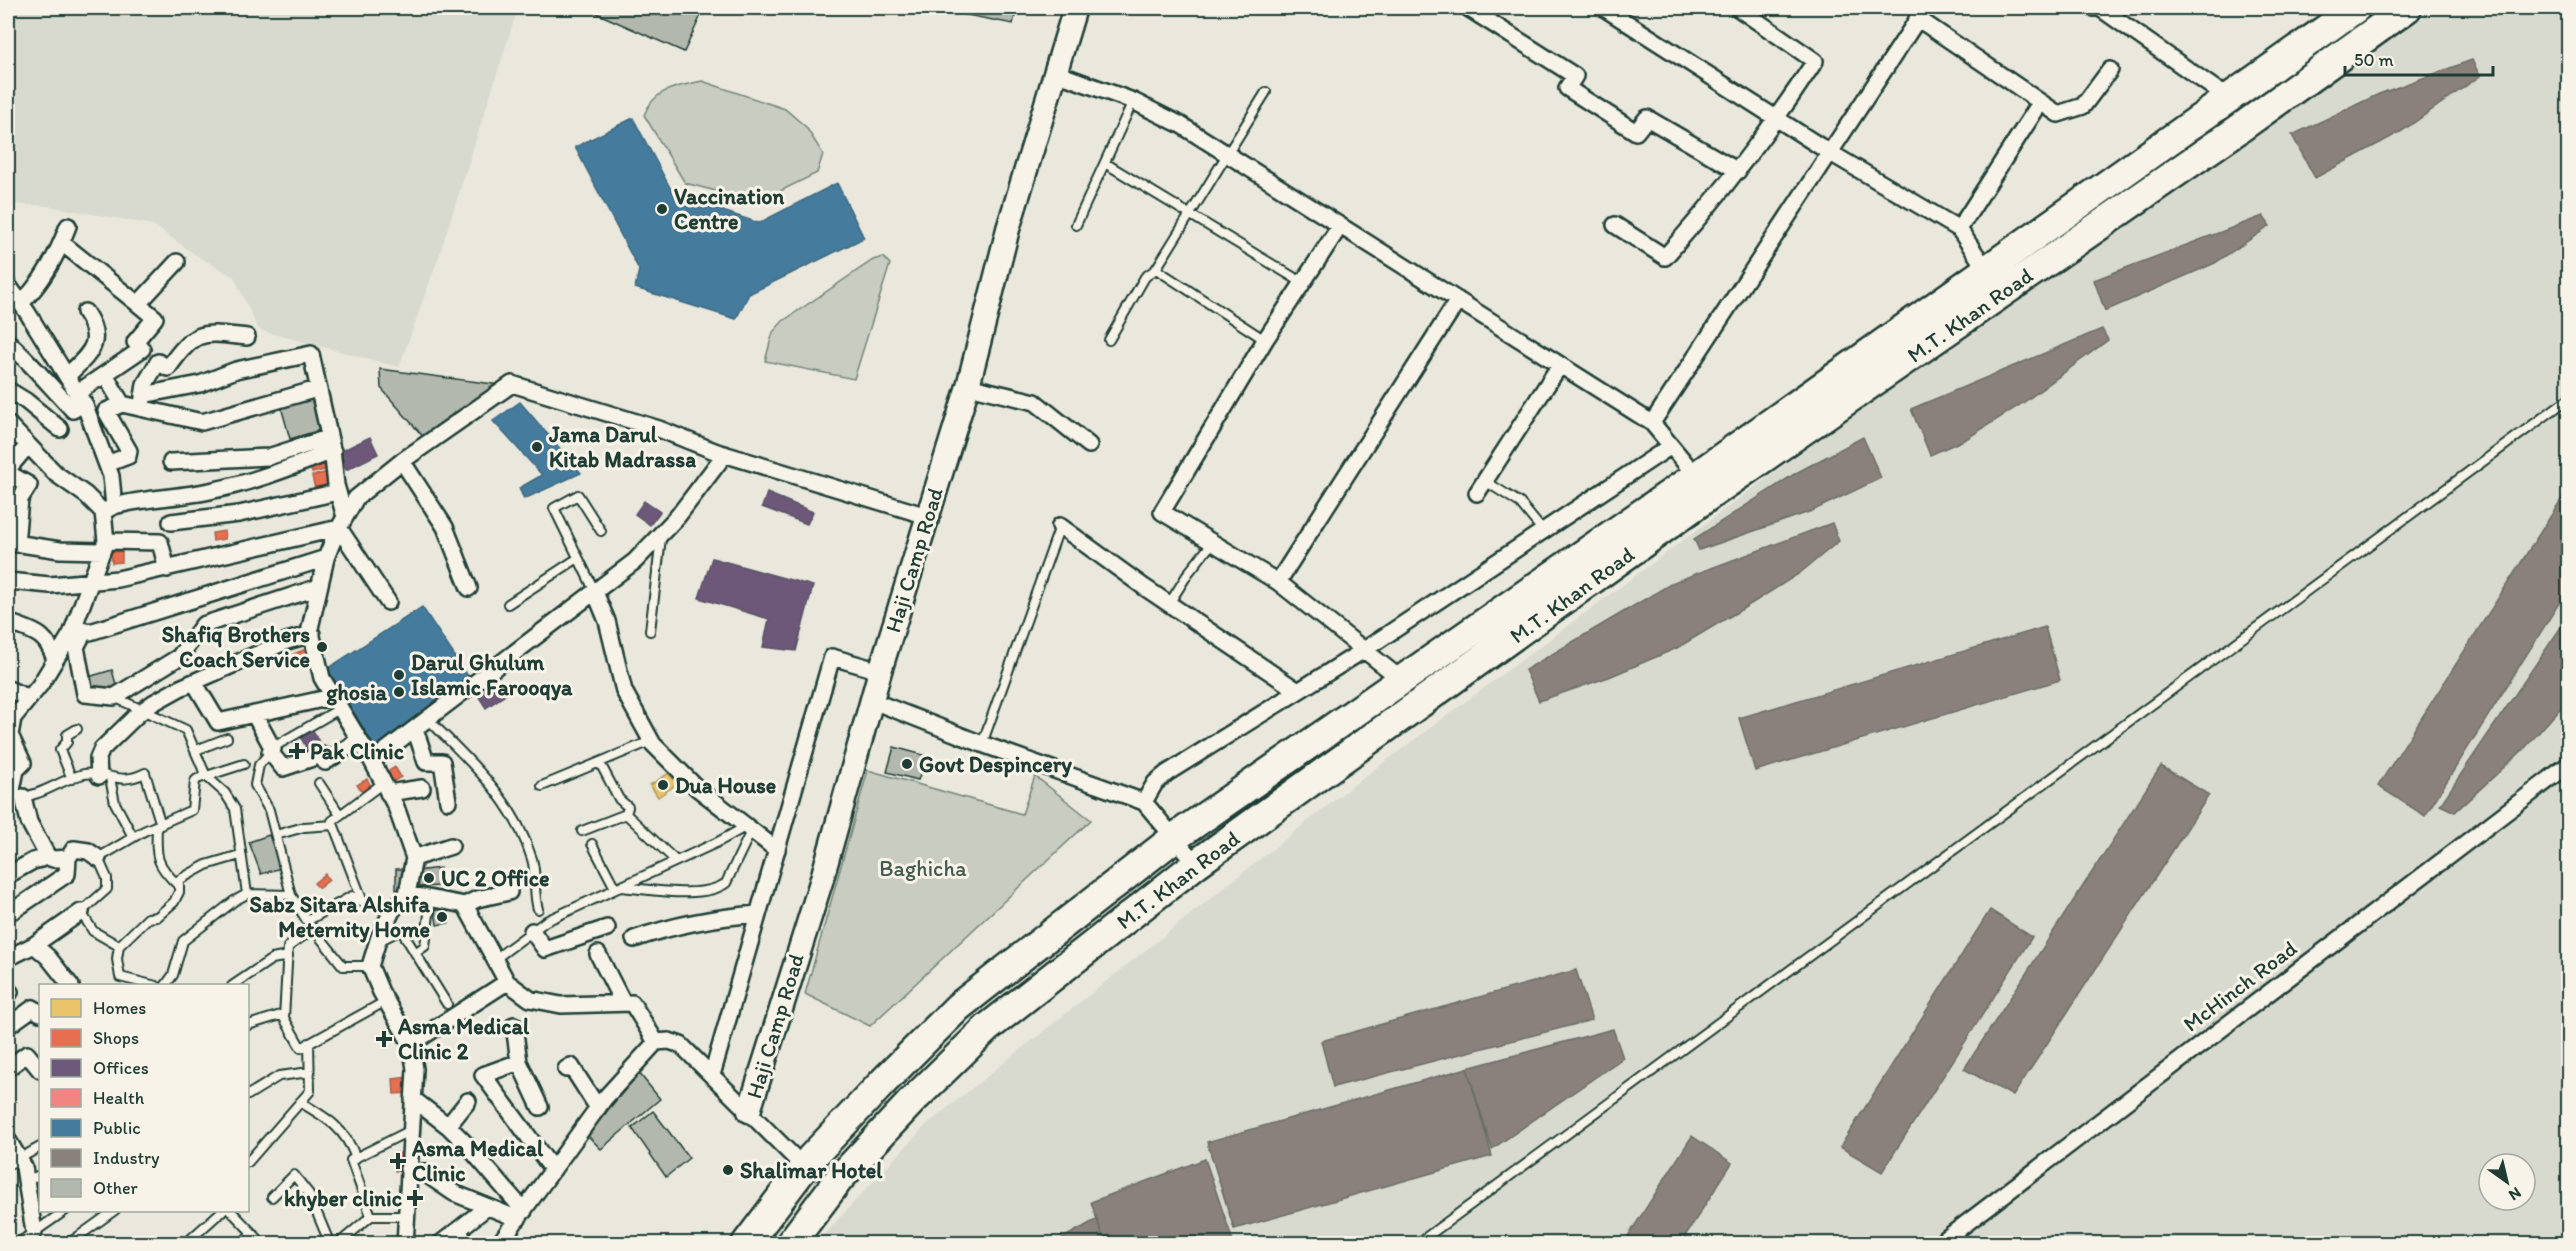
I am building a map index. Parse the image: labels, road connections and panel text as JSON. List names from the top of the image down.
{
  "streets": {
    "highway": ["M.T. Khan Road"],
    "street": ["Haji Camp Road", "McHinch Road"]
  },
  "parks": ["Baghicha"],
  "places": {
    "other": [
      "Vaccination Centre",
      "Jama Darul Kitab Madrassa",
      "Shafiq Brothers Coach Service",
      "Darul Ghulum Islamic Farooqya",
      "ghosia",
      "Govt Despincery",
      "Dua House",
      "UC 2 Office",
      "Sabz Sitara Alshifa Meternity Home",
      "Shalimar Hotel"
    ],
    "health": [
      "Pak Clinic",
      "Asma Medical Clinic 2",
      "Asma Medical Clinic",
      "khyber clinic"
    ]
  },
  "legend": [
    "Homes",
    "Shops",
    "Offices",
    "Health",
    "Public",
    "Industry",
    "Other"
  ],
  "scale_bar": "50 m",
  "north": "bottom right"
}
